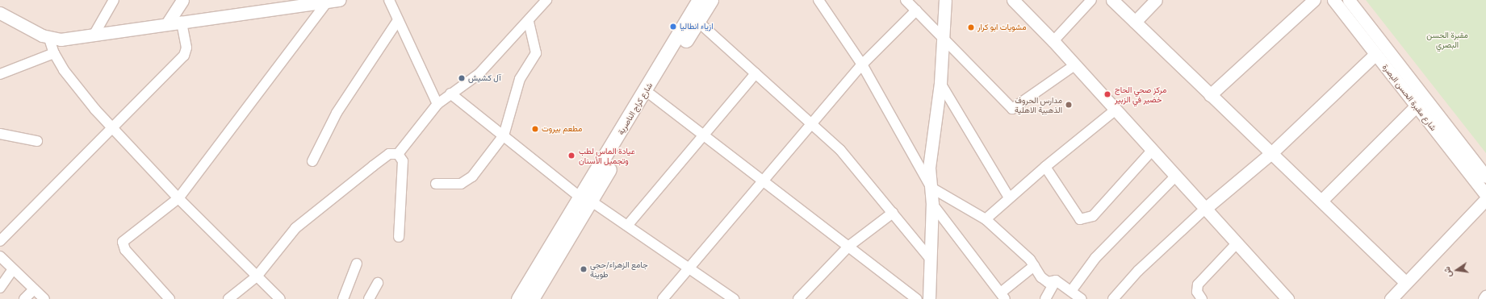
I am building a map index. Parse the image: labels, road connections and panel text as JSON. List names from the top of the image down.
{
  "streets": {
    "main road": ["شارع كراج الناصرية"],
    "street": ["شارع مقبرة الحسن البصرة"]
  },
  "parks": ["مقبرة الحسن البصري"],
  "places": [
    "ازياء انطاليا",
    "مشويات ابو كرار",
    "آل كشيش",
    "مركز صحي الحاج خضير في الزبير",
    "مدارس الحروف الذهبية الاهلية",
    "مطعم بيروت",
    "عيادة الماس لطب وتجميل الأسنان",
    "جامع الزهراء/حجي طوينة"
  ],
  "north": "left"
}
